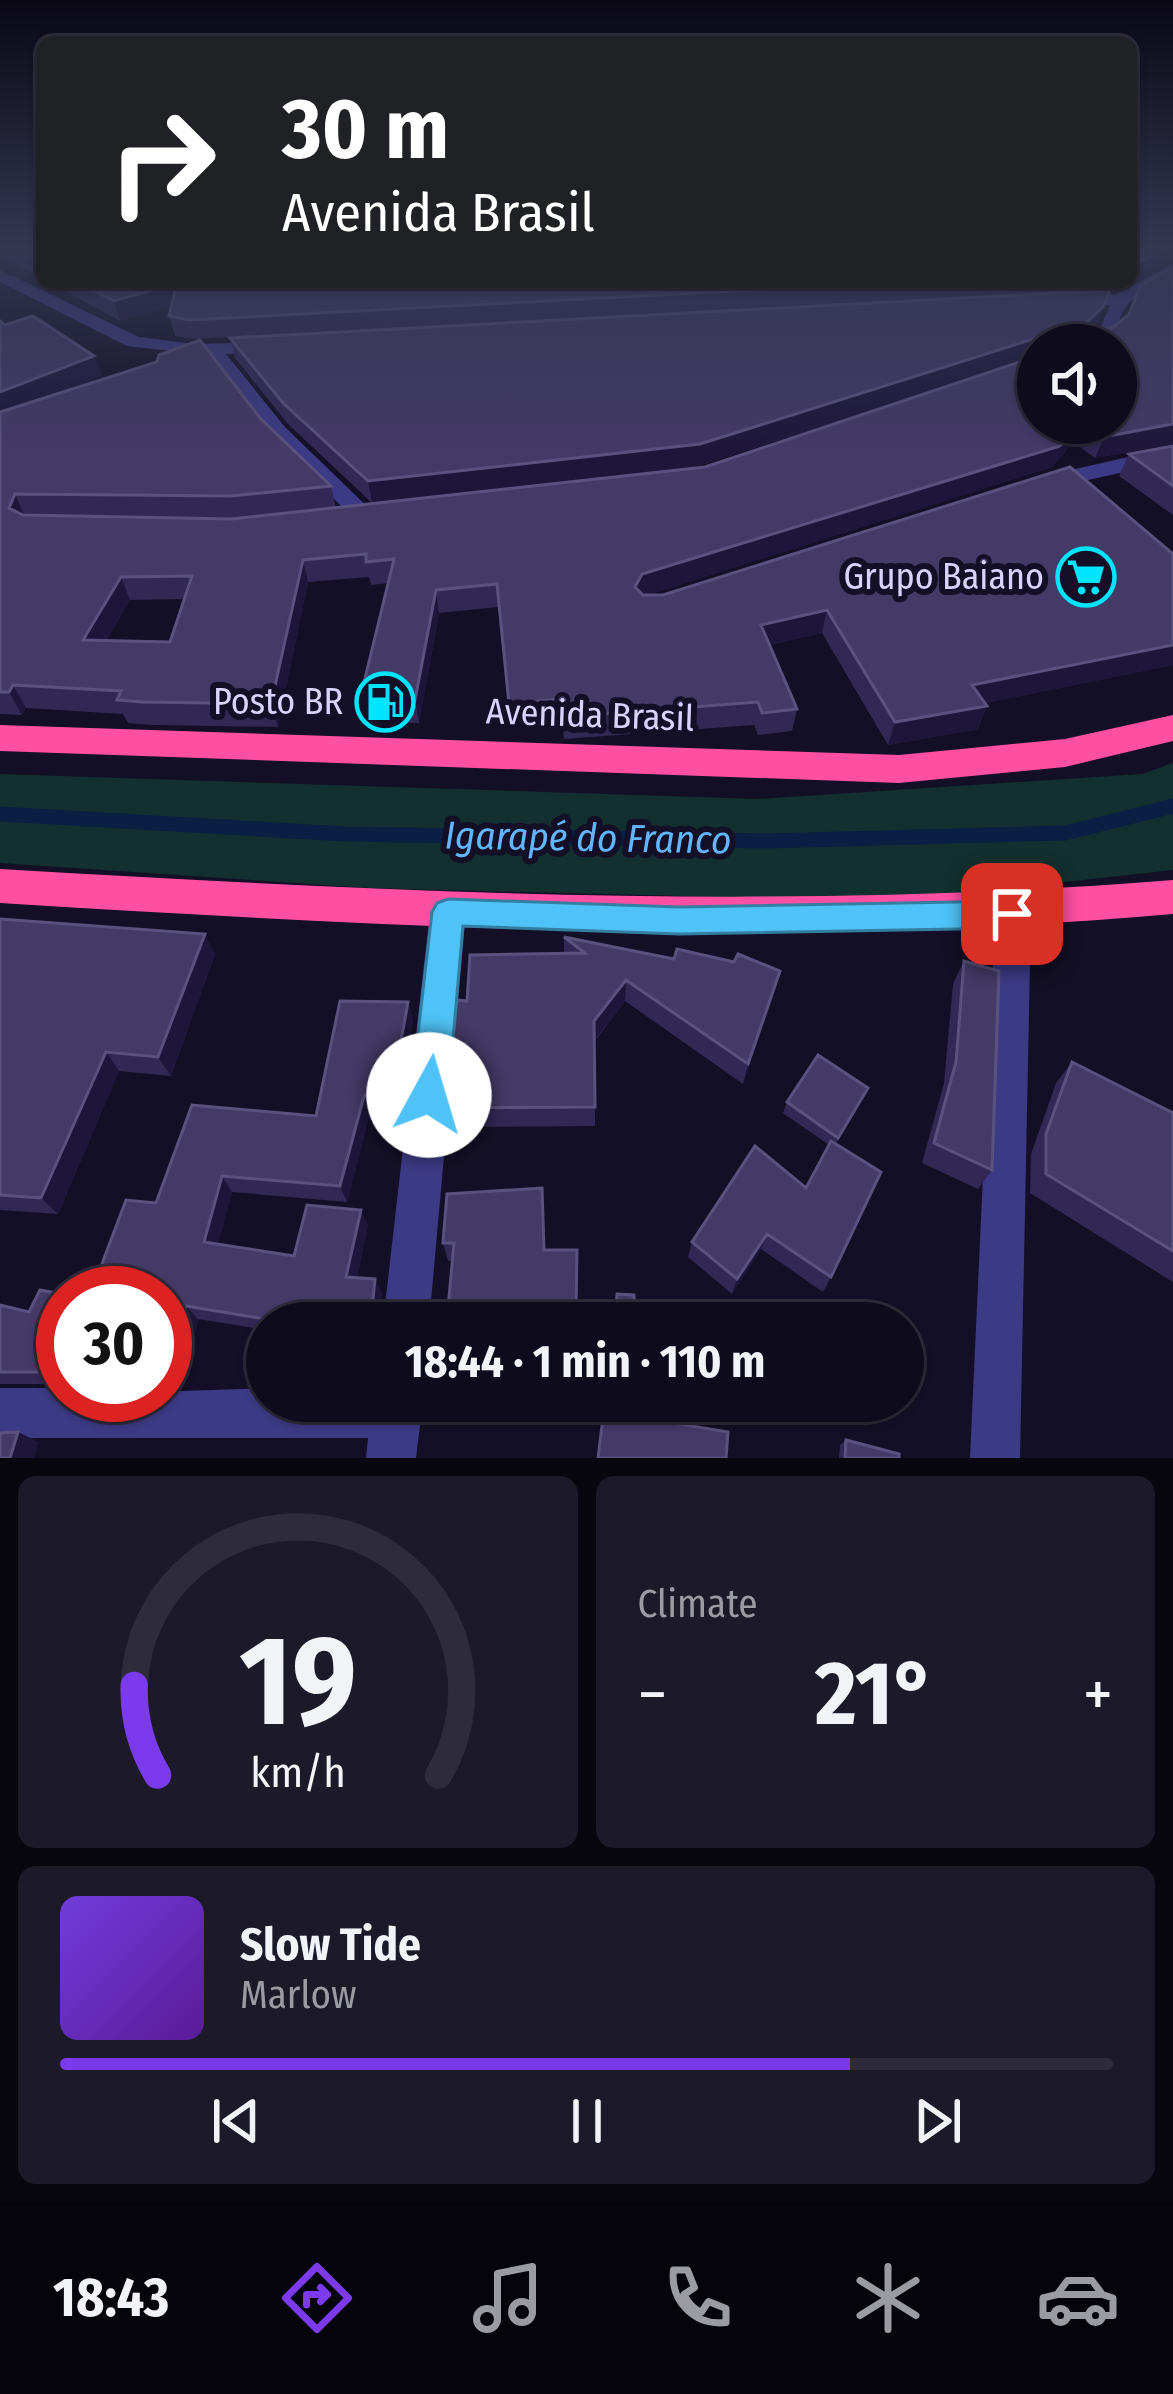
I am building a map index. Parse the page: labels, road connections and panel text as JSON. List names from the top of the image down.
{
  "streets": {
    "highway": ["Avenida Brasil"]
  },
  "water": ["Igarapé do Franco"],
  "places": {
    "supermarket": ["Grupo Baiano"],
    "fuel station": ["Posto BR"]
  },
  "page": {
    "turn": ["30 m", "Avenida Brasil"],
    "limit": "30",
    "trip": "18:44 · 1 min · 110 m",
    "tile": "Climate",
    "heat": ["−", "21°", "+"],
    "song": ["Slow Tide", "Marlow"],
    "tabs": "18:43",
    "gauge": ["19", "km/h"]
  }
}
